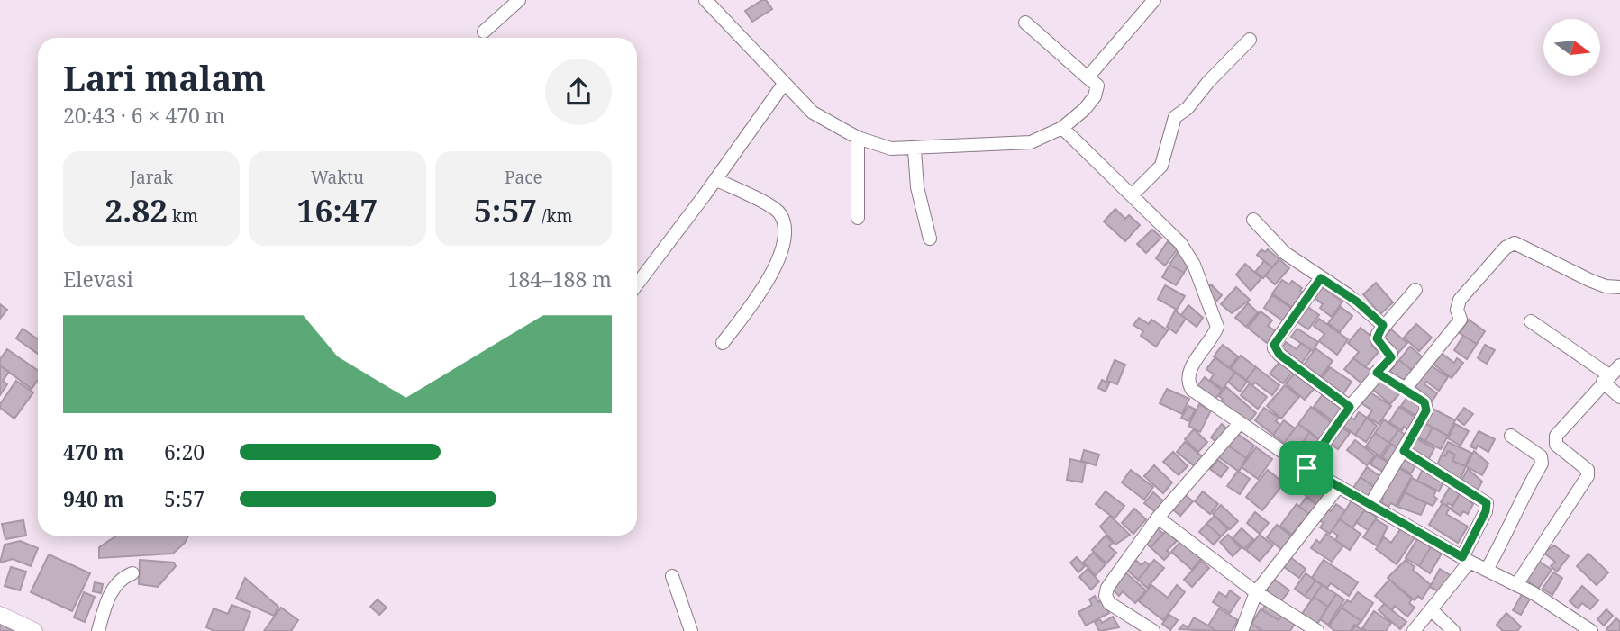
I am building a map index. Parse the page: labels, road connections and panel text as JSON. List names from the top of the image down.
{
  "north": "right",
  "page": {
    "heading": ["Lari malam", "20:43 · 6 × 470 m"],
    "stats": [
      ["Jarak", "2.82 km"],
      ["Waktu", "16:47"],
      ["Pace", "5:57 /km"]
    ],
    "chart": ["Elevasi", "184–188 m"],
    "list": [
      {
        "name": "470 m",
        "note": "6:20"
      },
      {
        "name": "940 m",
        "note": "5:57"
      }
    ]
  }
}
